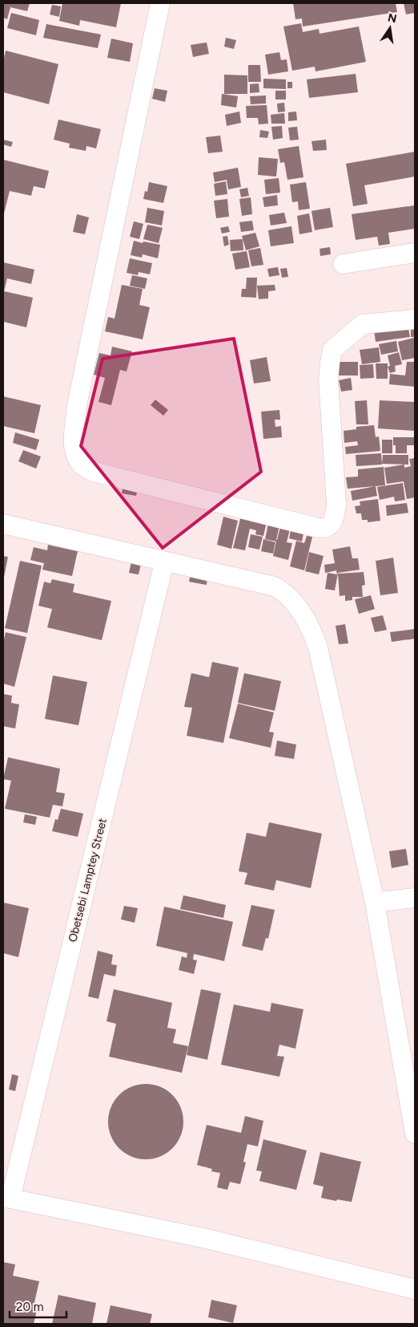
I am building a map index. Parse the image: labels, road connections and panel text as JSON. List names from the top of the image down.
{
  "streets": {
    "street": ["Obetsebi Lamptey Street"]
  },
  "scale_bar": "20 m",
  "north": "top"
}
